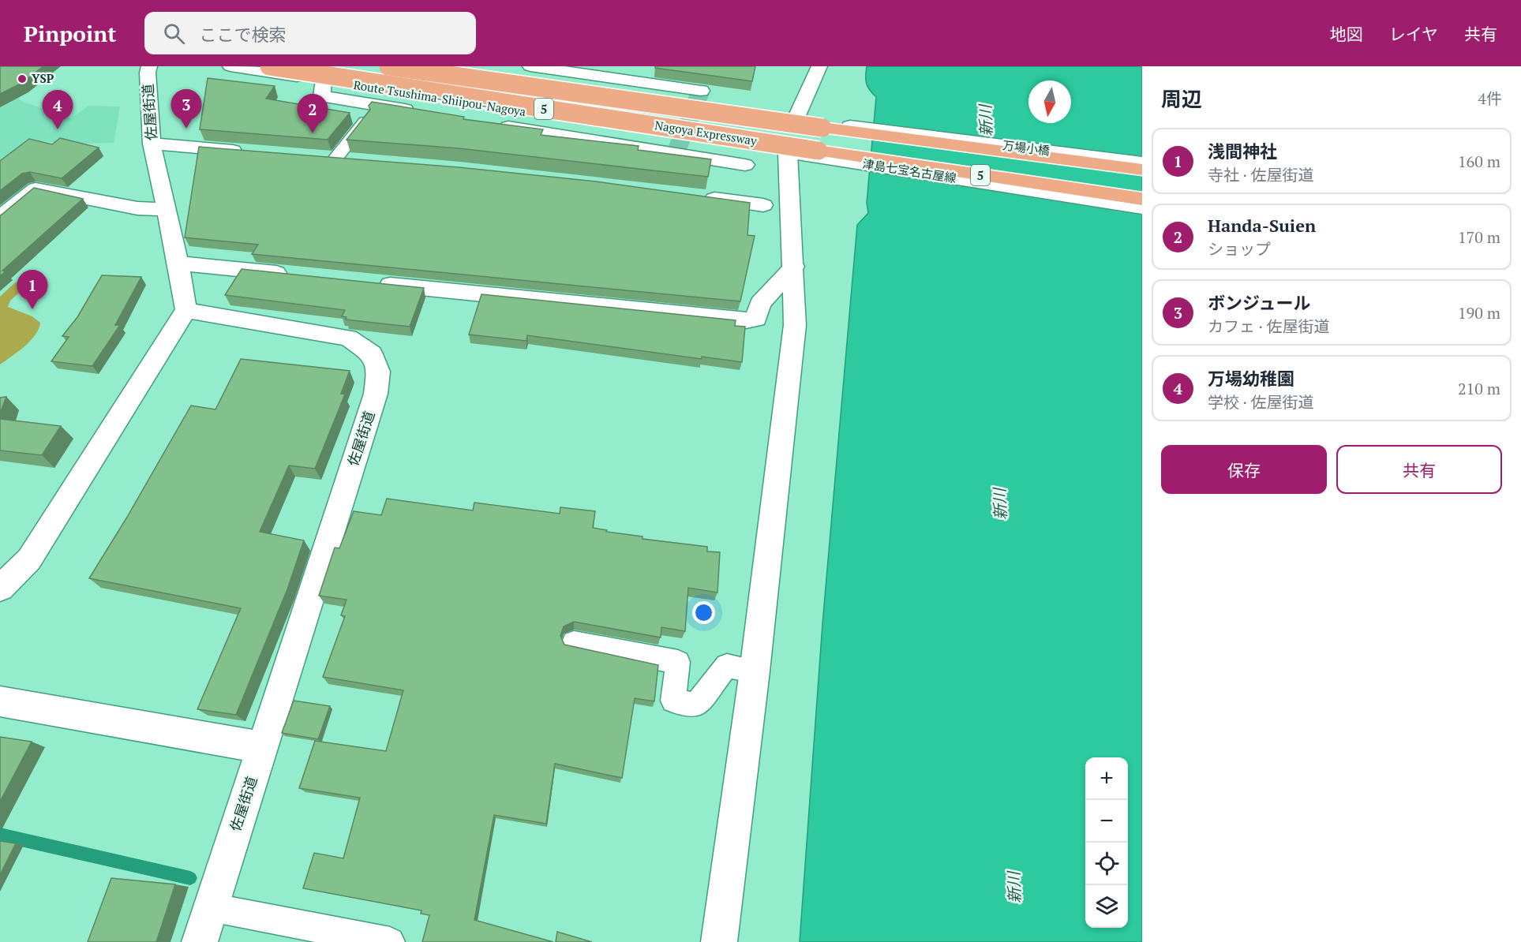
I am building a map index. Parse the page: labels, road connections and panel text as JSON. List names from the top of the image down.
{
  "streets": {
    "highway": ["5", "Nagoya Expressway"],
    "street": [
      "Route Tsushima-Shiipou-Nagoya",
      "佐屋街道",
      "万場小橋",
      "津島七宝名古屋線"
    ]
  },
  "crossings": [
    ["Route Tsushima-Shiipou-Nagoya", "津島七宝名古屋線"]
  ],
  "water": ["新川"],
  "places": ["YSP"],
  "north": "bottom",
  "page": {
    "header": "Pinpoint",
    "search": "ここで検索",
    "nav": ["地図", "レイヤ", "共有"],
    "heading": ["周辺", "4件"],
    "pins": [
      "3",
      "4",
      "2",
      "1"
    ],
    "list": [
      {
        "mark": "1",
        "name": "浅間神社",
        "note": "寺社 · 佐屋街道",
        "value": "160 m"
      },
      {
        "mark": "2",
        "name": "Handa-Suien",
        "note": "ショップ",
        "value": "170 m"
      },
      {
        "mark": "3",
        "name": "ボンジュール",
        "note": "カフェ · 佐屋街道",
        "value": "190 m"
      },
      {
        "mark": "4",
        "name": "万場幼稚園",
        "note": "学校 · 佐屋街道",
        "value": "210 m"
      }
    ],
    "buttons": ["保存", "共有"],
    "map_buttons": ["+", "−"]
  }
}
